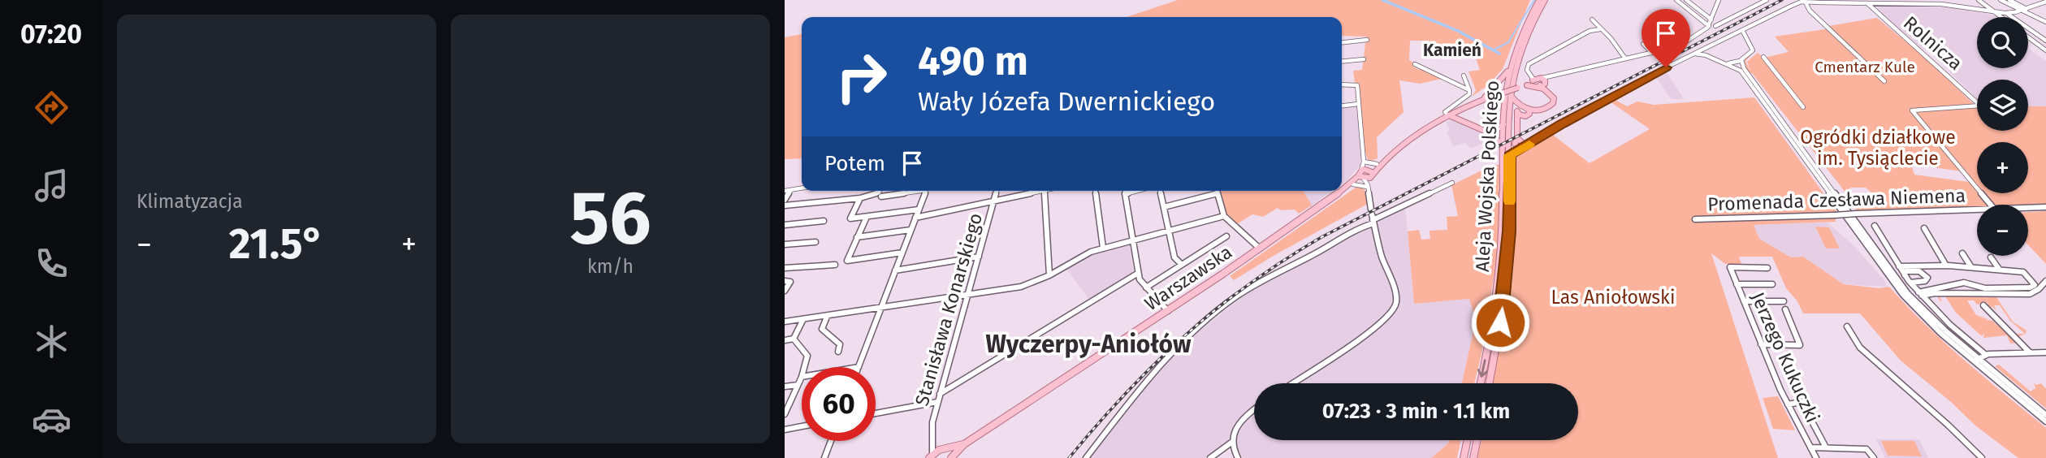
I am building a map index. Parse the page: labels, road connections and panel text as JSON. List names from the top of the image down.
{
  "streets": {
    "main road": ["Aleja Wojska Polskiego", "Warszawska"],
    "street": [
      "Rolnicza",
      "Promenada Czesława Niemena",
      "Stanisława Konarskiego",
      "Jerzego Kukuczki"
    ]
  },
  "crossings": [
    ["Warszawska", "Stanisława Konarskiego"]
  ],
  "districts": ["Kamień", "Wyczerpy-Aniołów"],
  "parks": ["Cmentarz Kule", "Ogródki działkowe im. Tysiąclecie", "Las Aniołowski"],
  "page": {
    "tabs": "07:20",
    "tile": [
      "Klimatyzacja",
      ["56", "km/h"]
    ],
    "map_buttons": ["+", "−"],
    "turn": ["490 m", "Wały Józefa Dwernickiego"],
    "then": "Potem",
    "heat": ["−", "21.5°", "+"],
    "limit": "60",
    "trip": "07:23 · 3 min · 1.1 km"
  }
}
